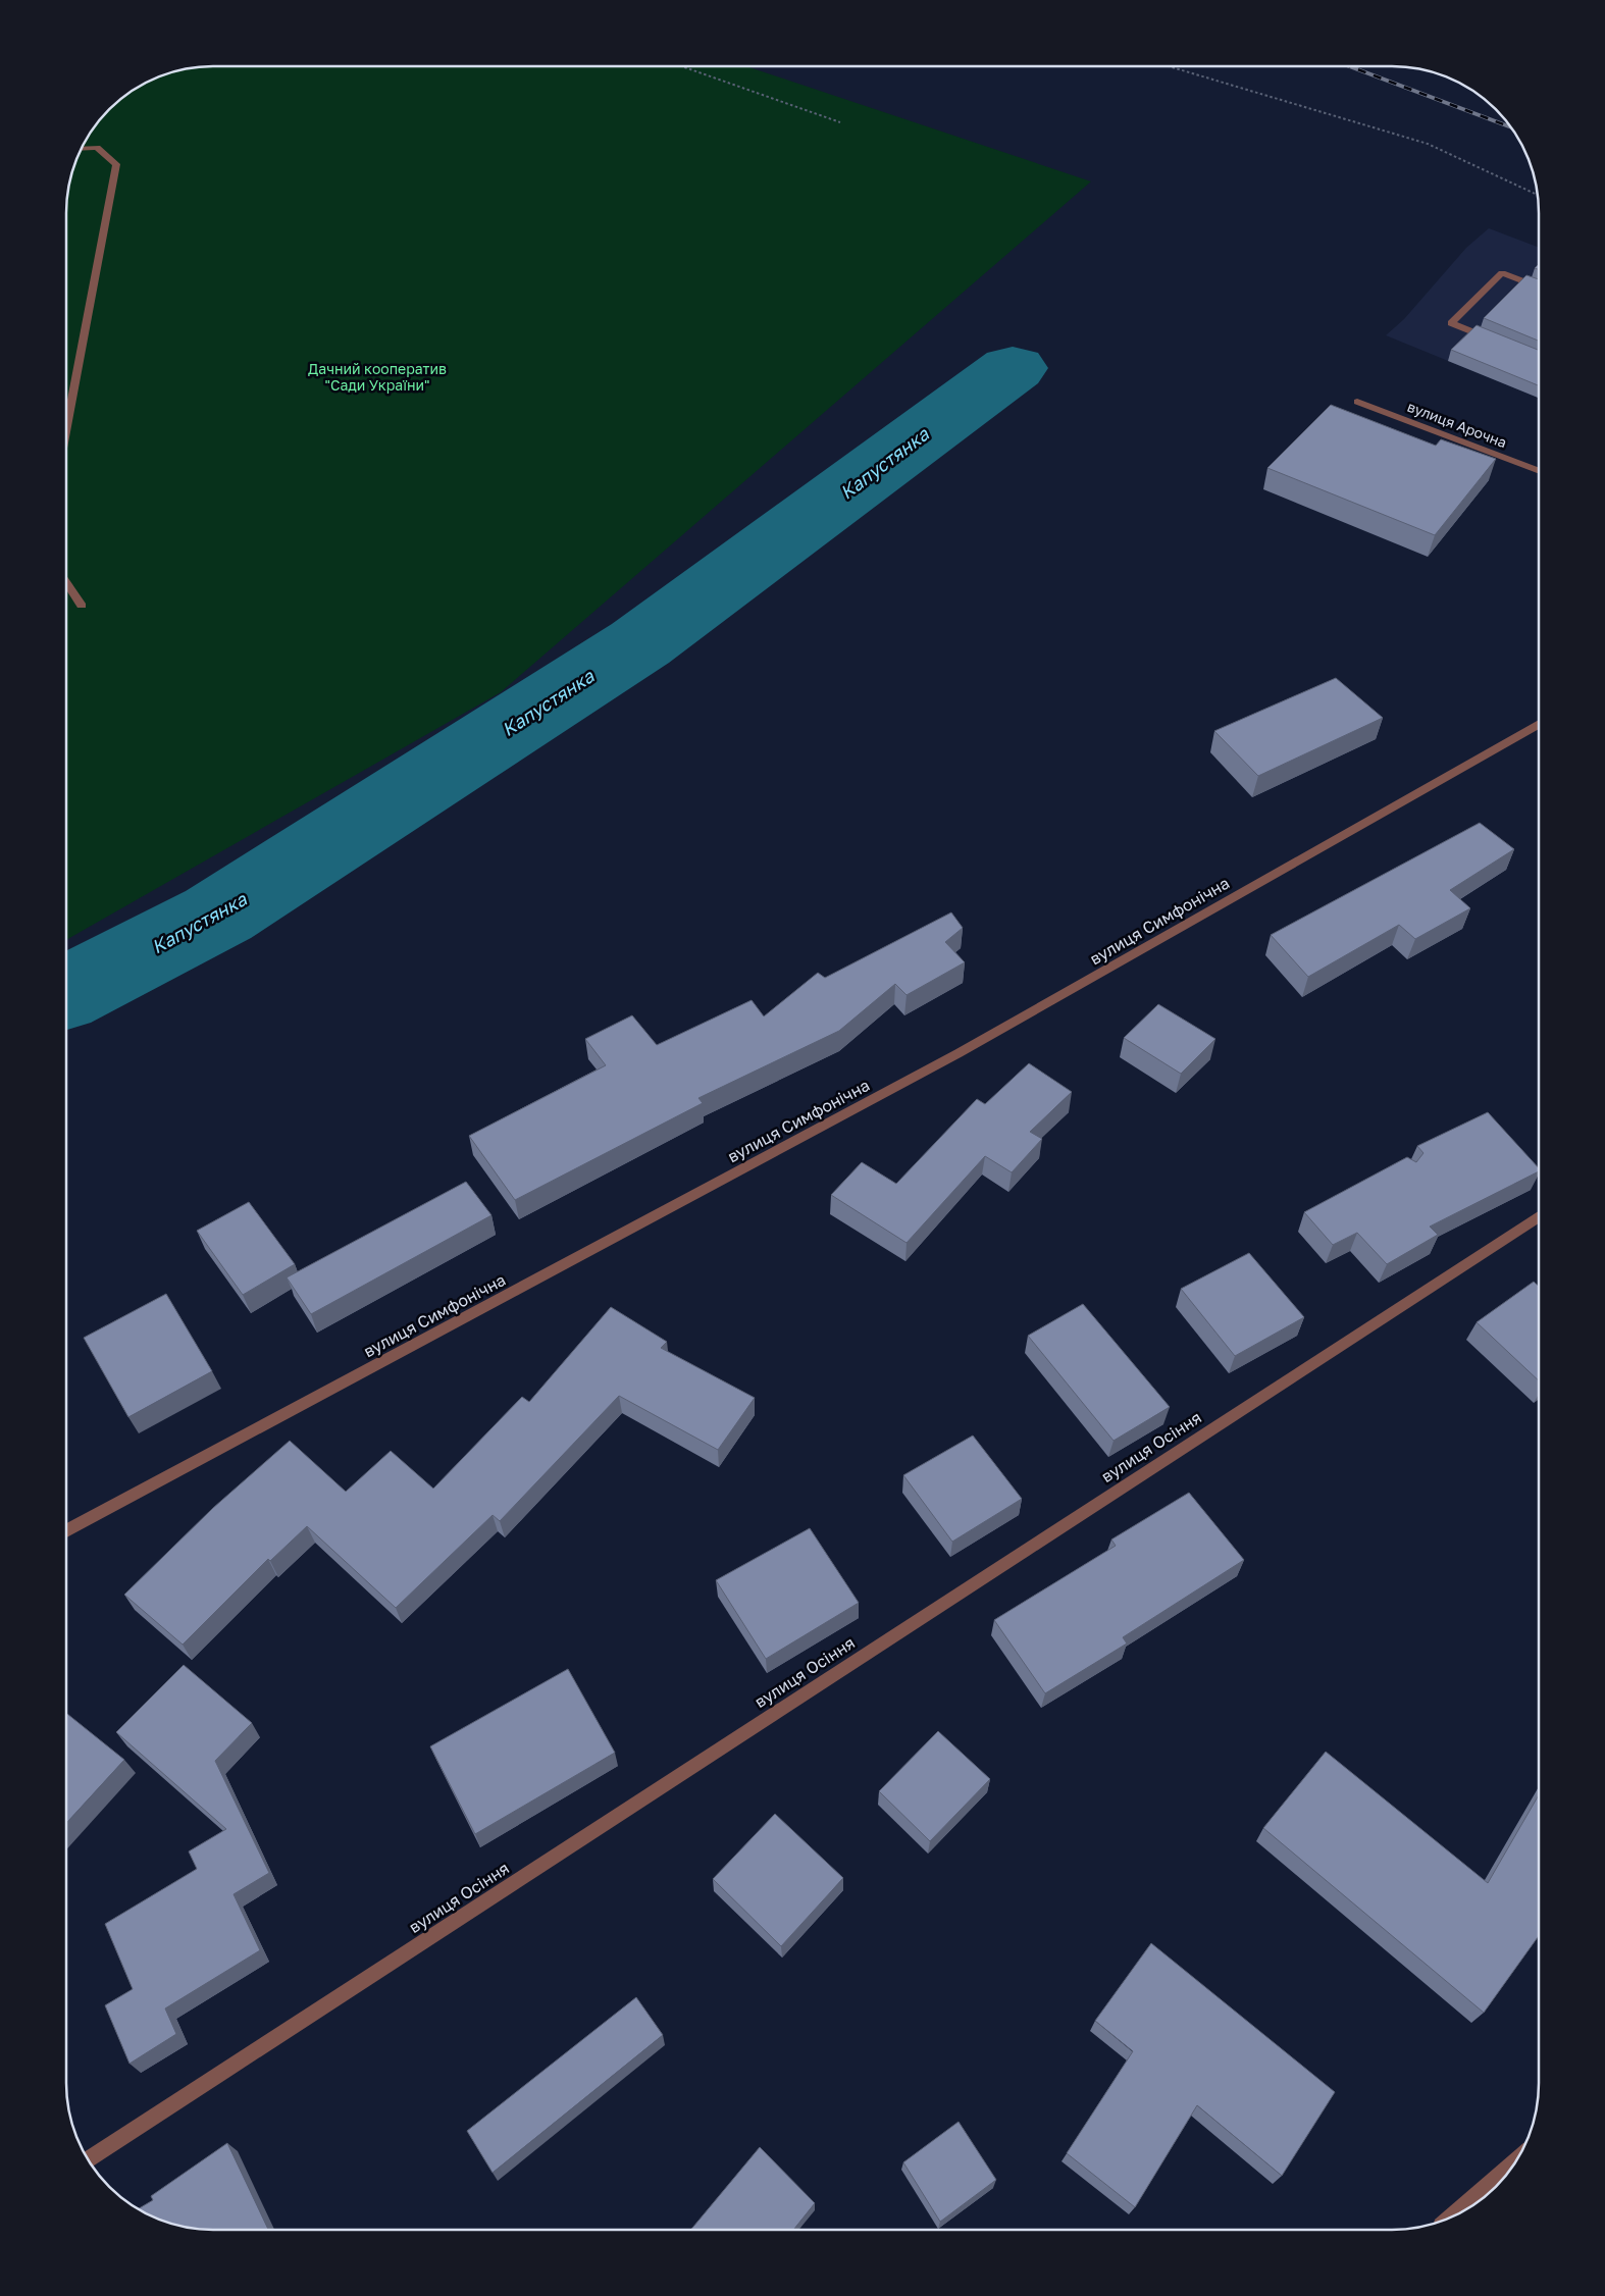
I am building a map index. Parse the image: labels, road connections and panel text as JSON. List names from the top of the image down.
{
  "streets": {
    "street": ["вулиця Арочна", "вулиця Симфонічна", "вулиця Осіння"]
  },
  "water": ["Капустянка"],
  "parks": ["Дачний кооператив \"Сади України\""]
}
